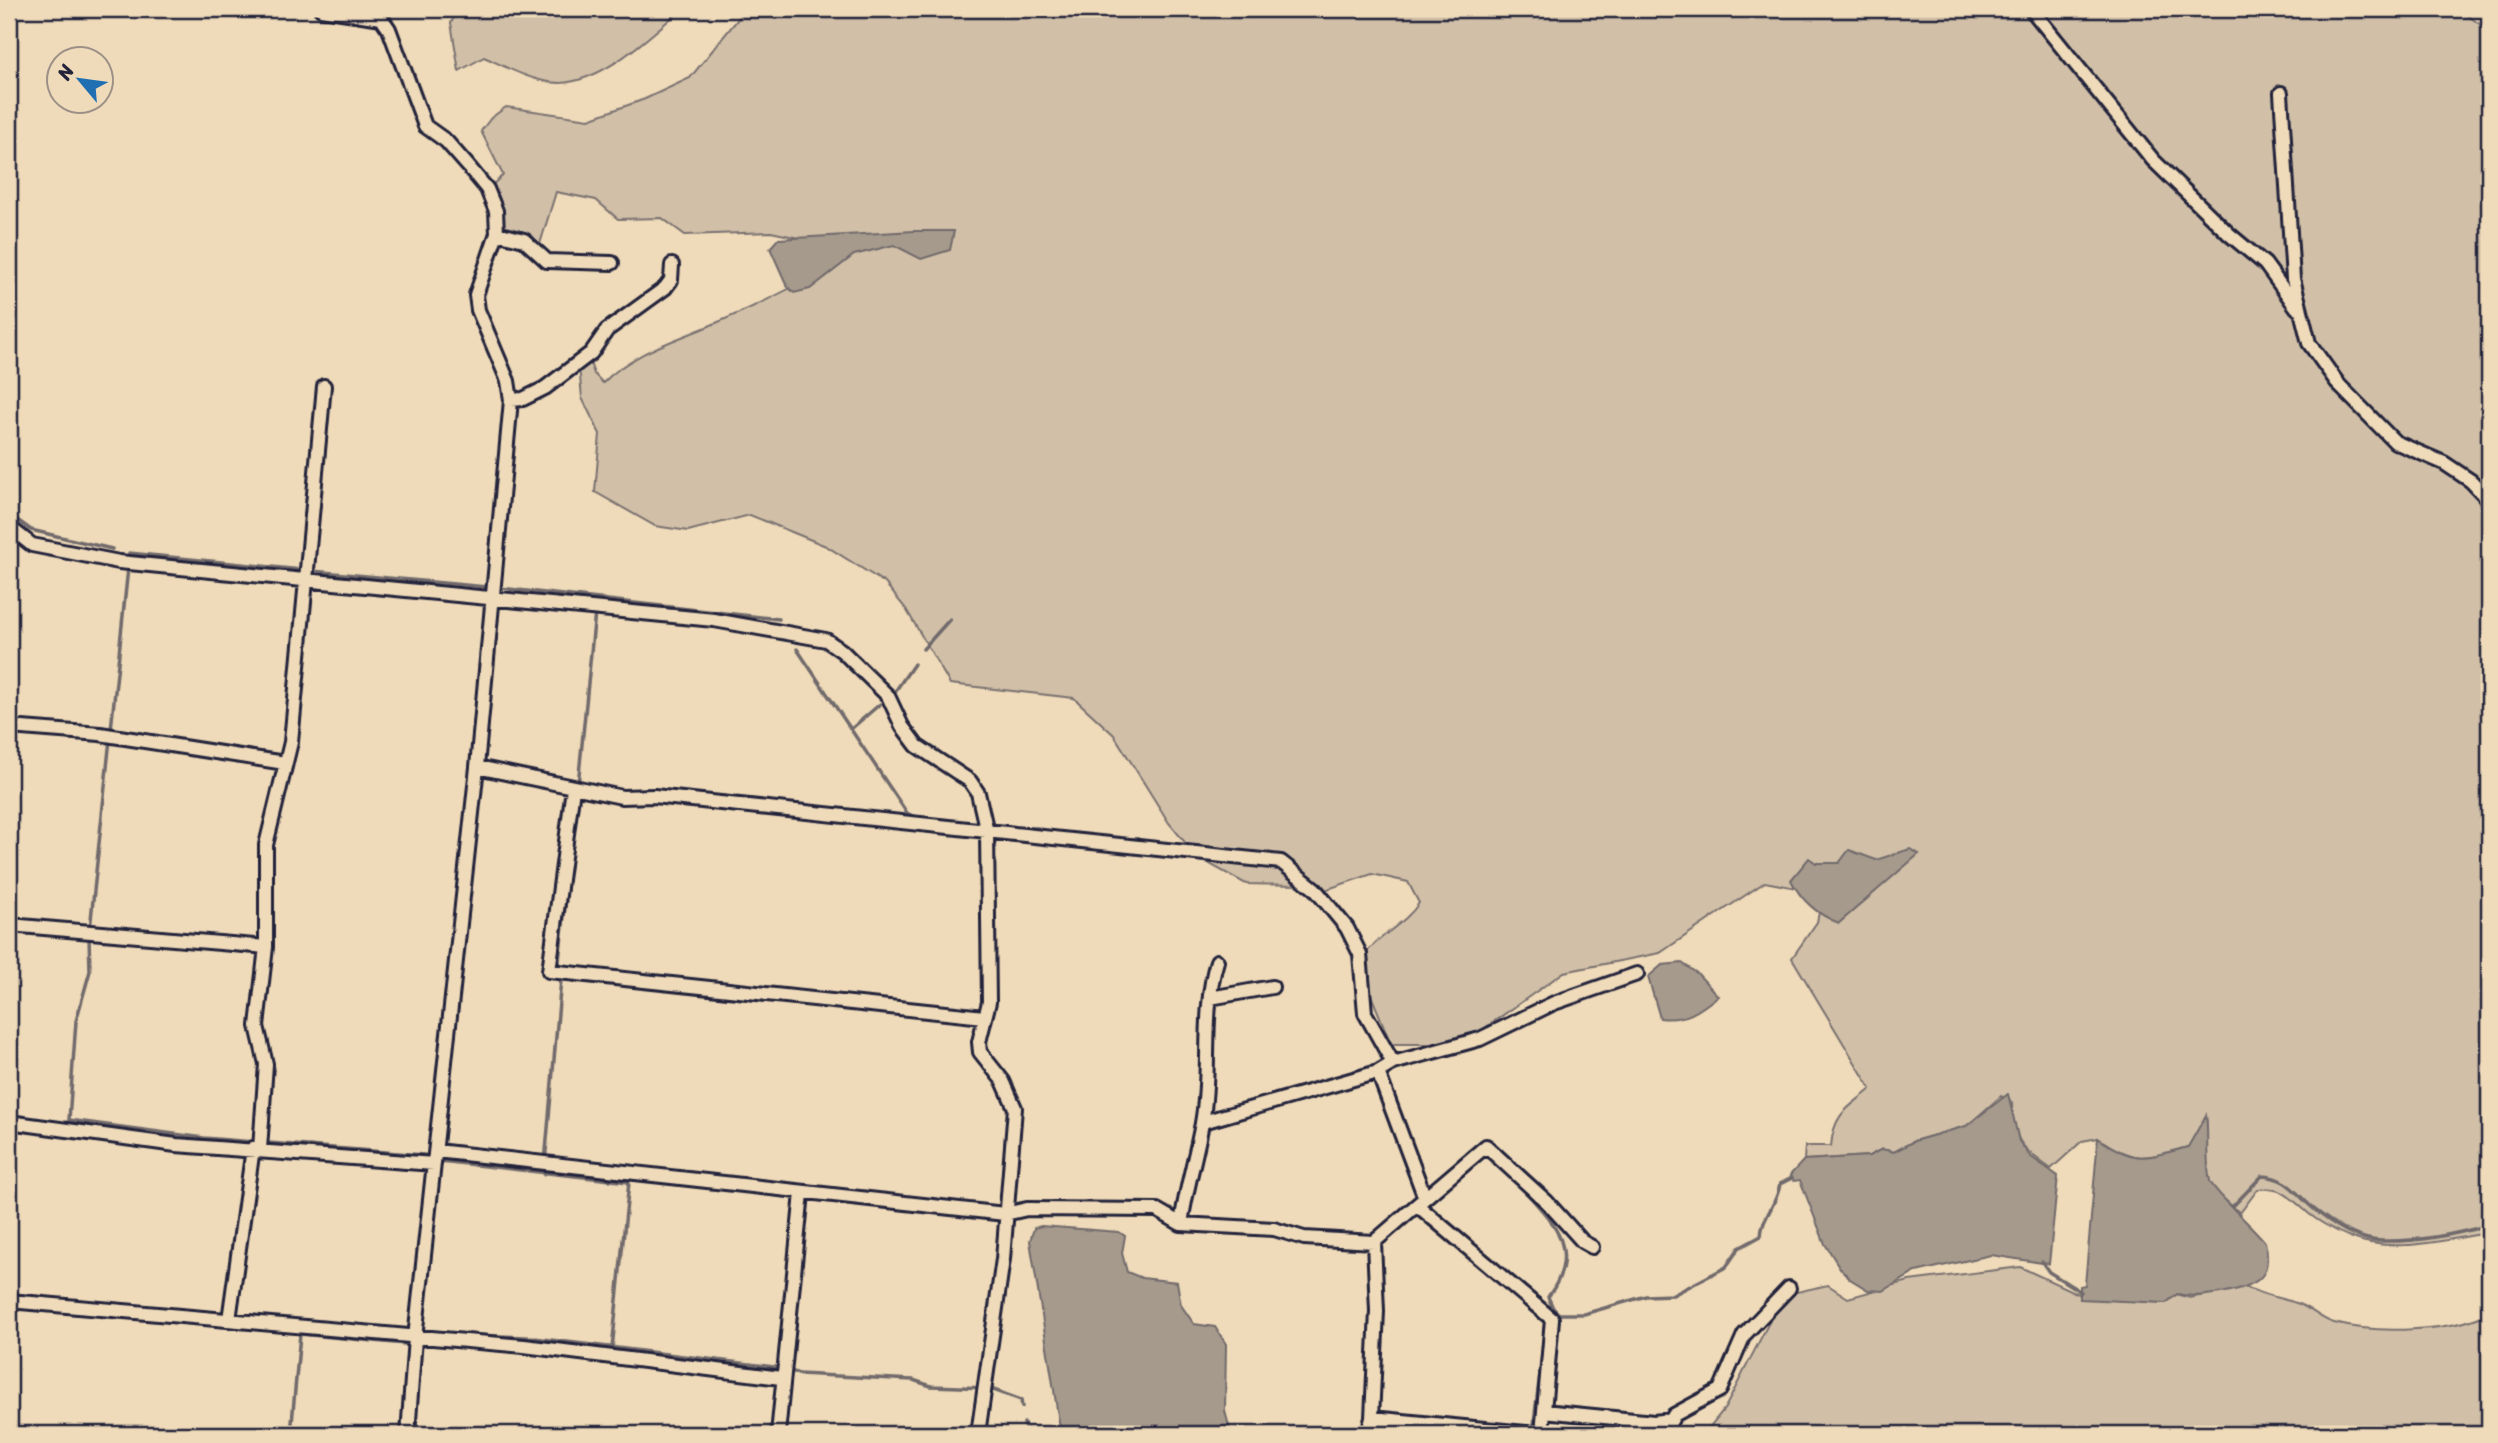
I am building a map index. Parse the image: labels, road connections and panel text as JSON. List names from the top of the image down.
{
  "north": "top left"
}
